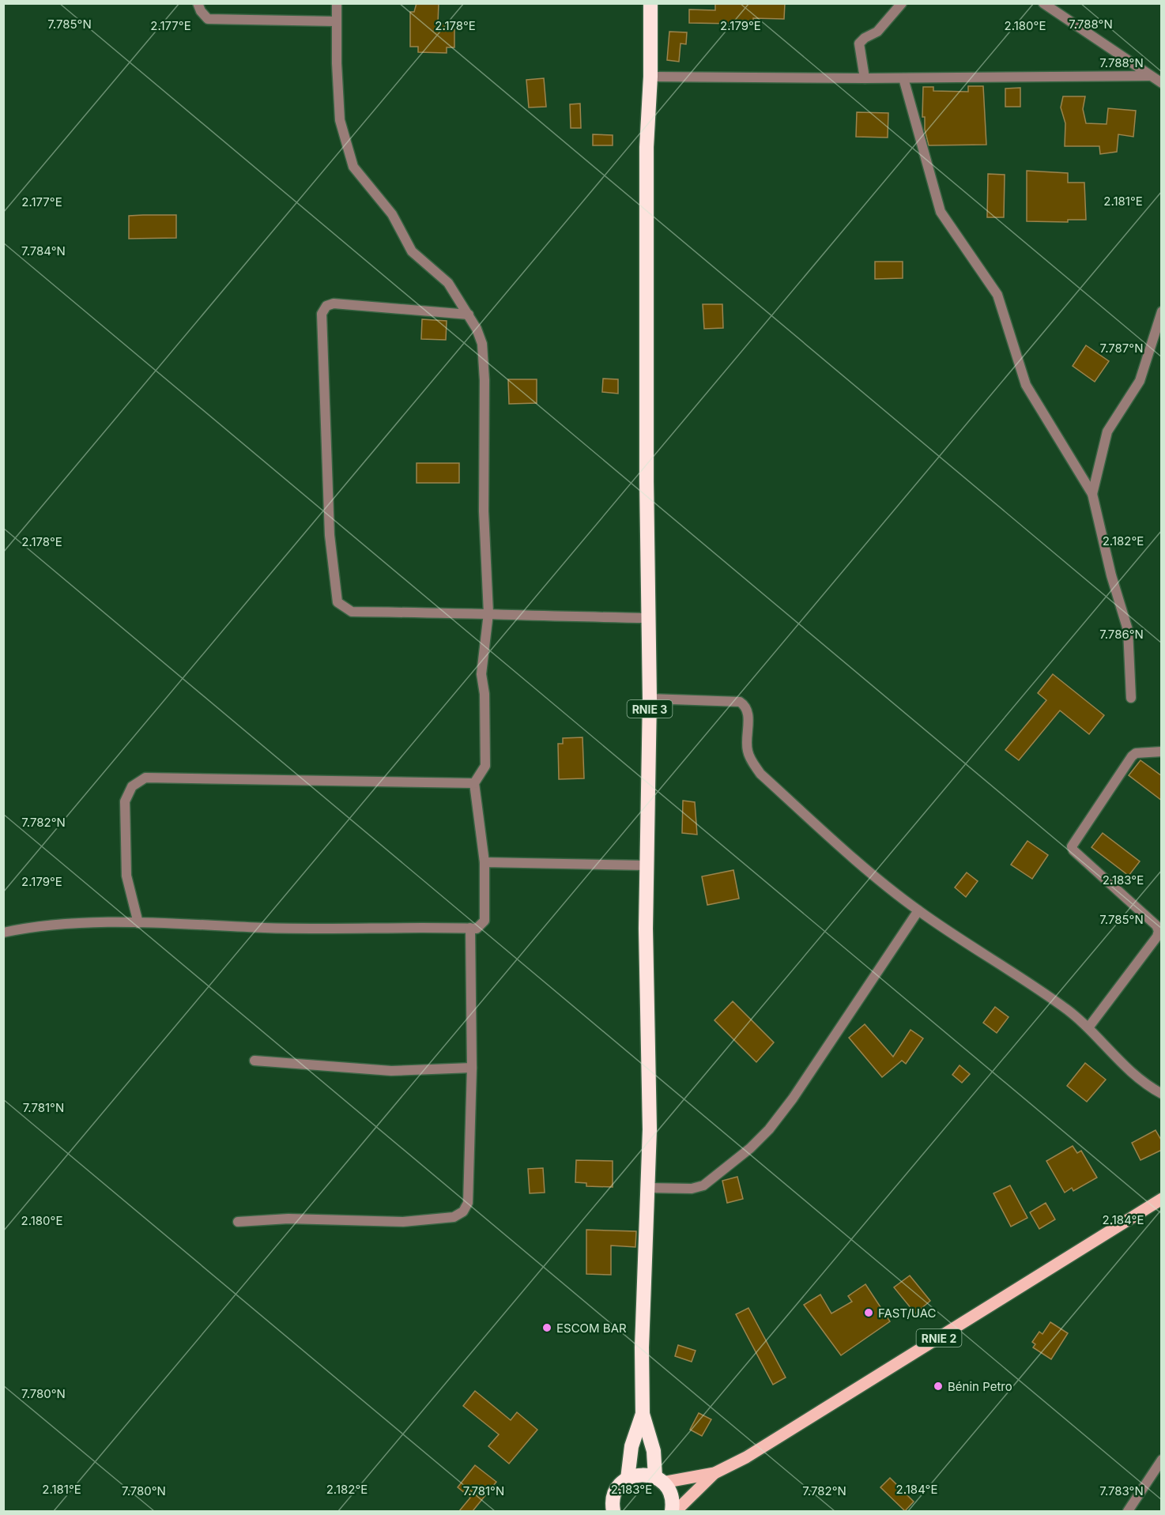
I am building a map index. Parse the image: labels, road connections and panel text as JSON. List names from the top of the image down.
{
  "streets": {
    "highway": ["RNIE 3", "RNIE 2"]
  },
  "crossings": [
    ["RNIE 3", "RNIE 2"]
  ],
  "places": ["FAST/UAC", "ESCOM BAR", "Bénin Petro"],
  "coordinates": [
    "7.785°N",
    "7.788°N",
    "2.177°E",
    "2.178°E",
    "2.179°E",
    "2.180°E",
    "2.181°E",
    "7.784°N",
    "7.787°N",
    "2.182°E",
    "7.786°N",
    "7.782°N",
    "2.183°E",
    "7.781°N",
    "2.184°E",
    "7.780°N",
    "7.783°N"
  ]
}
